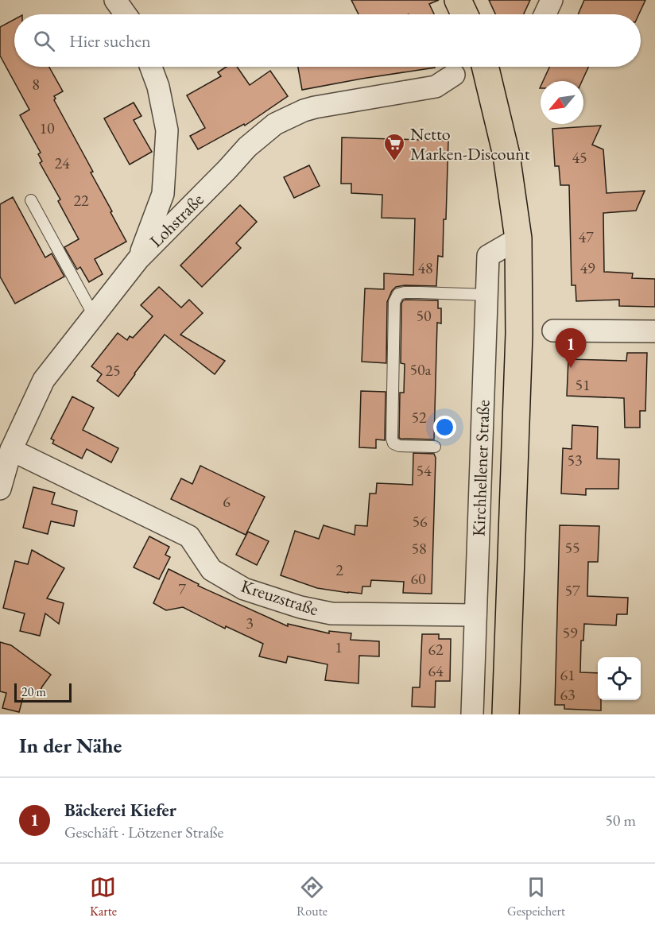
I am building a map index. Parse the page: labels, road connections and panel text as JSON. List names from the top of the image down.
{
  "streets": {
    "main road": ["Kirchhellener Straße"],
    "street": ["Lohstraße", "Kreuzstraße"]
  },
  "crossings": [
    ["Lohstraße", "Kreuzstraße"],
    ["Kirchhellener Straße", "Kreuzstraße"]
  ],
  "places": {
    "supermarket": ["Netto Marken-Discount"]
  },
  "house_numbers": [
    "8",
    "10",
    "45",
    "24",
    "22",
    "47",
    "48",
    "49",
    "50",
    "50a",
    "25",
    "51",
    "52",
    "53",
    "54",
    "6",
    "56",
    "55",
    "58",
    "2",
    "60",
    "7",
    "57",
    "3",
    "59",
    "1",
    "62",
    "64",
    "61",
    "63"
  ],
  "scale_bar": "20 m",
  "north": "bottom left",
  "page": {
    "search": "Hier suchen",
    "pins": "1",
    "scale": "20 m",
    "heading": "In der Nähe",
    "list": [
      {
        "mark": "1",
        "name": "Bäckerei Kiefer",
        "note": "Geschäft · Lötzener Straße",
        "value": "50 m"
      }
    ],
    "nav": ["Karte", "Route", "Gespeichert"]
  }
}
